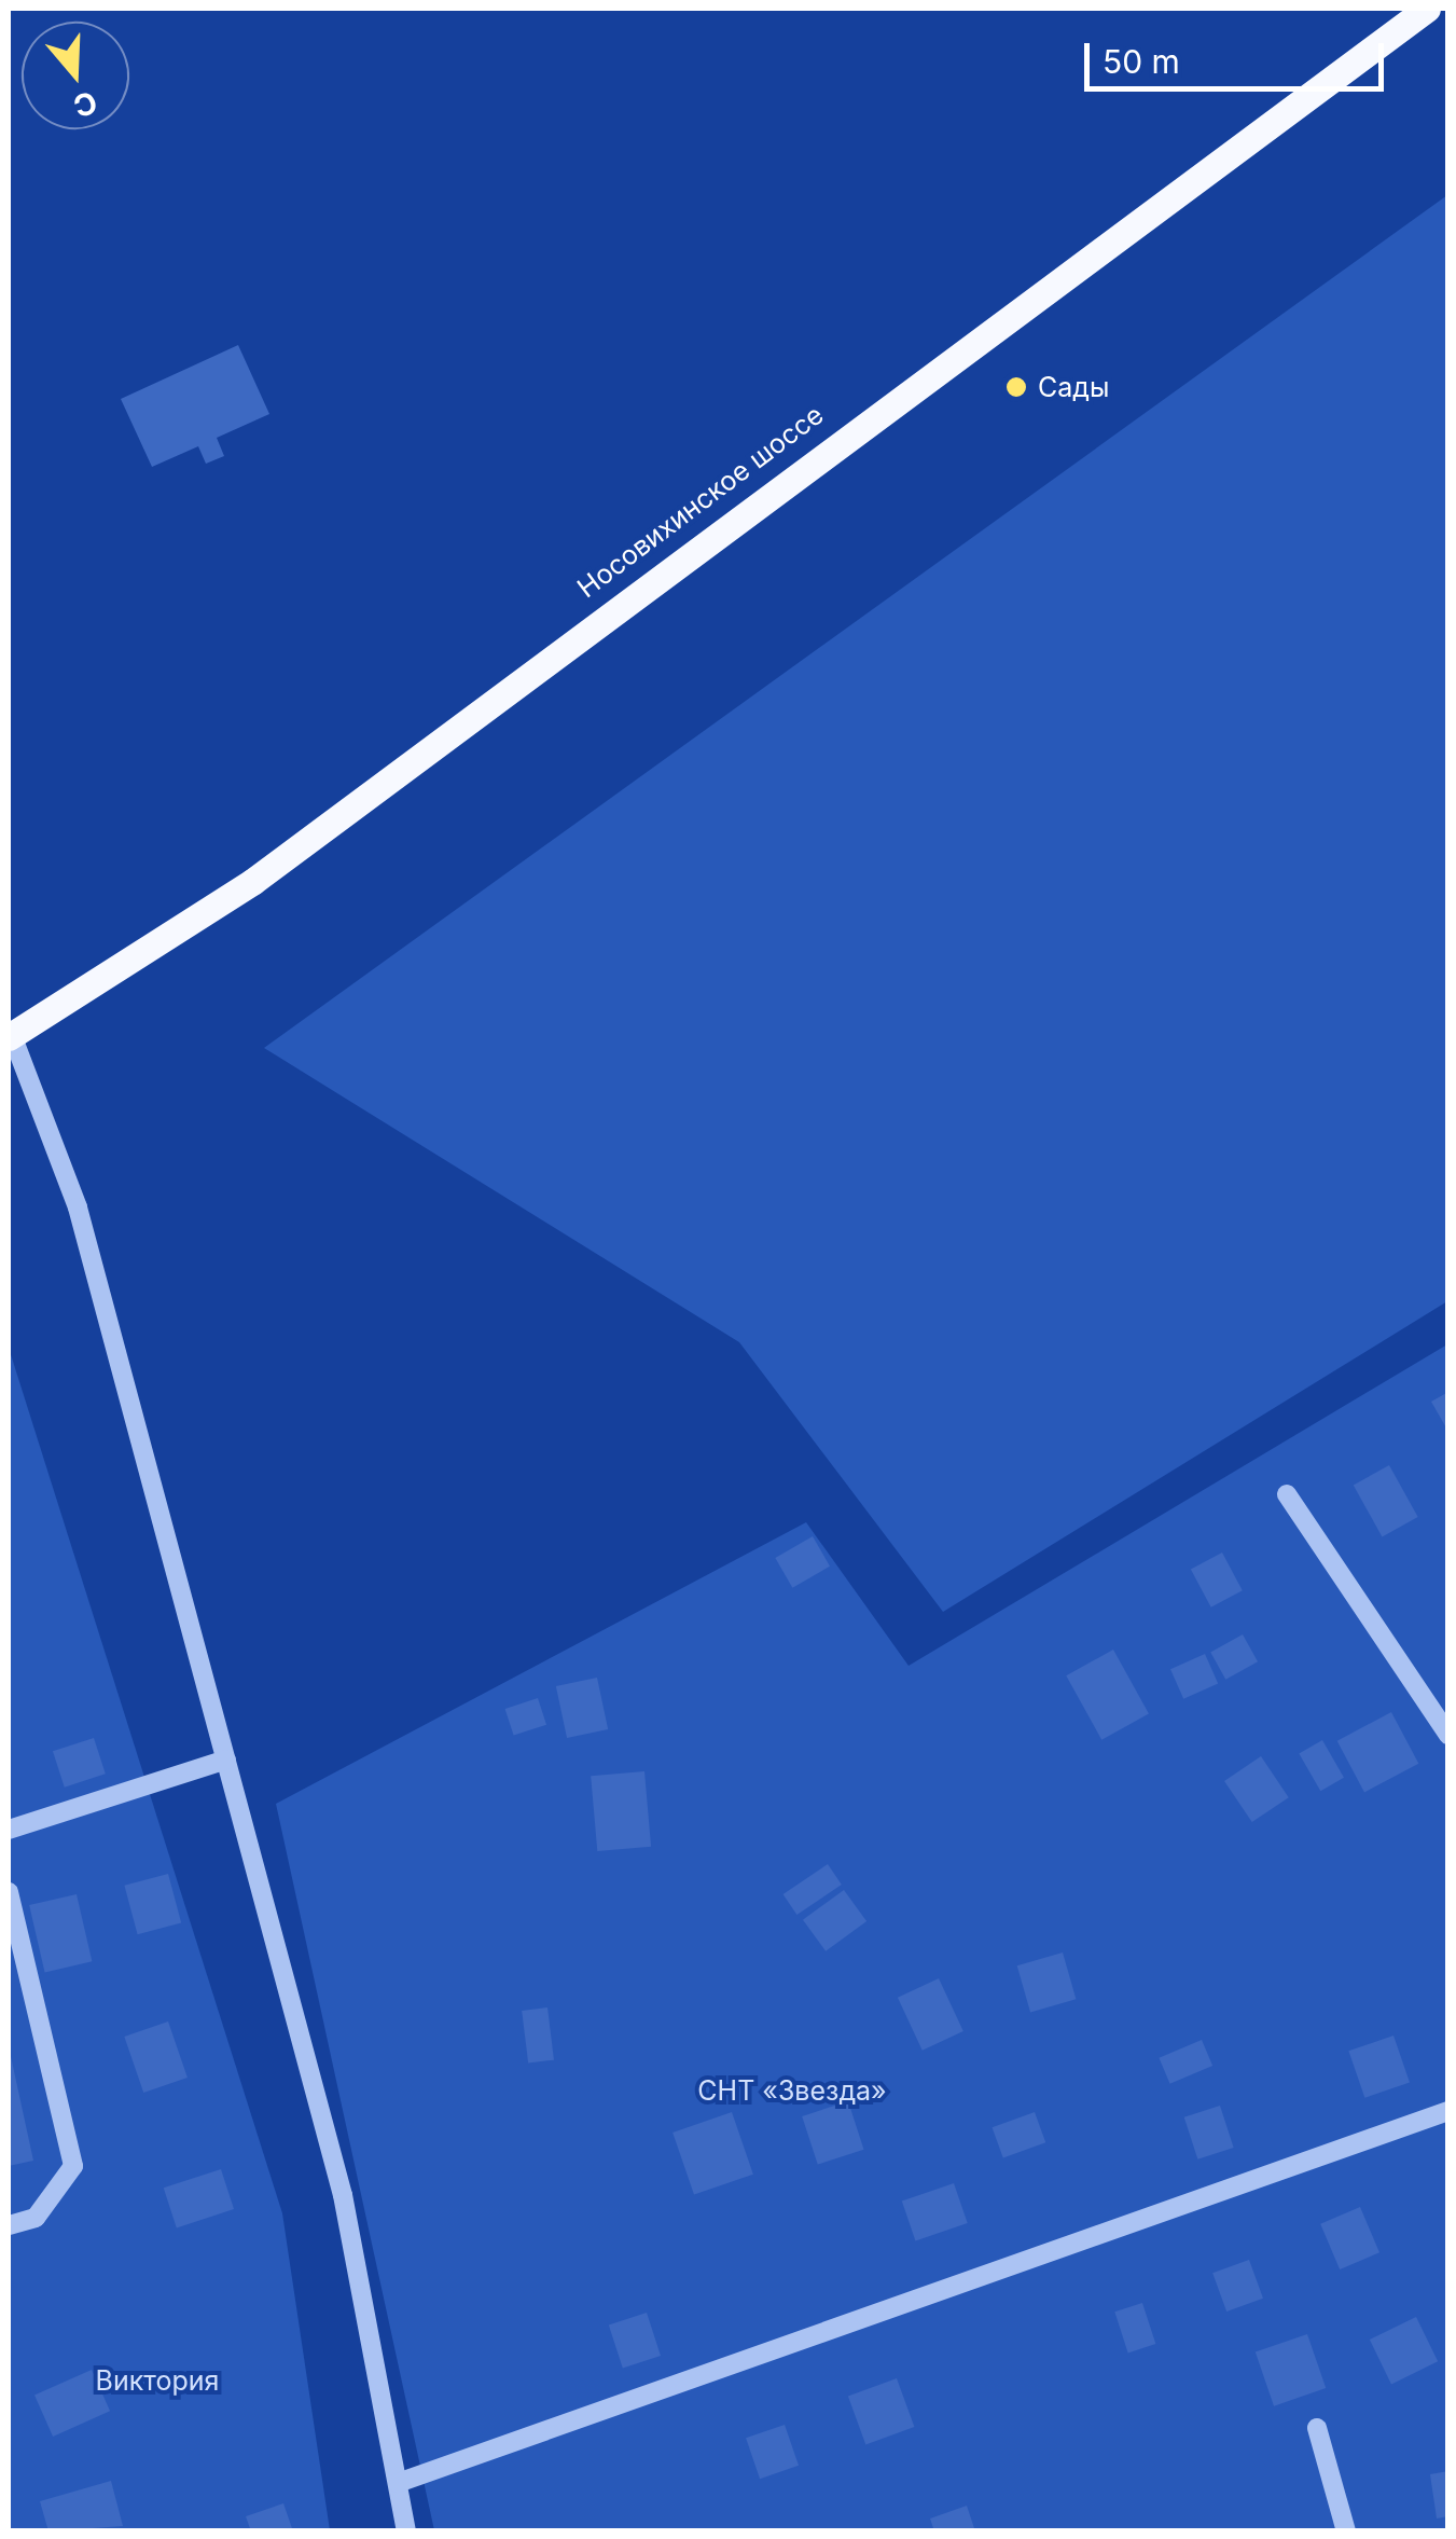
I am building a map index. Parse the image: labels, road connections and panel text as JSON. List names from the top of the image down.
{
  "streets": {
    "main road": ["Носовихинское шоссе"]
  },
  "parks": ["СНТ «Звезда»", "Виктория"],
  "places": ["Сады"],
  "scale_bar": "50 m",
  "north": "bottom"
}
